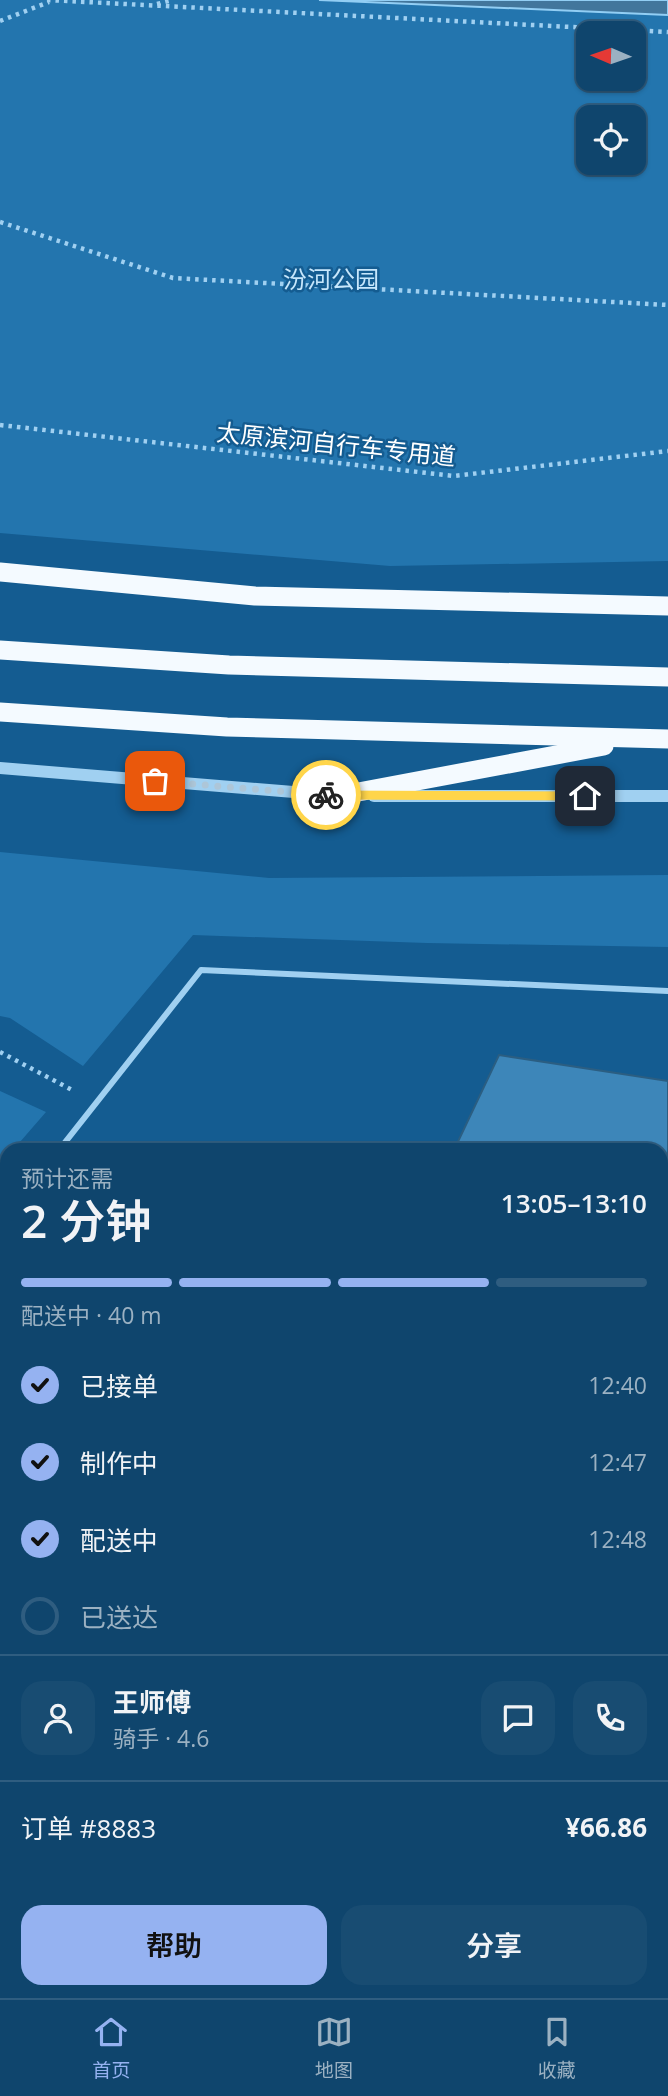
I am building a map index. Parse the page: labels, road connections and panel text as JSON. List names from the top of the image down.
{
  "streets": {
    "path": ["太原滨河自行车专用道"]
  },
  "parks": ["汾河公园"],
  "north": "left",
  "page": {
    "heading": ["2 分钟", "预计还需", "13:05–13:10"],
    "panel": [
      "王师傅",
      "骑手 · 4.6",
      "订单 #8883",
      "¥66.86"
    ],
    "bar": "配送中 · 40 m",
    "list": [
      ["已接单", "12:40"],
      ["制作中", "12:47"],
      ["配送中", "12:48"],
      "已送达"
    ],
    "buttons": ["帮助", "分享"],
    "tabs": ["首页", "地图", "收藏"]
  }
}
